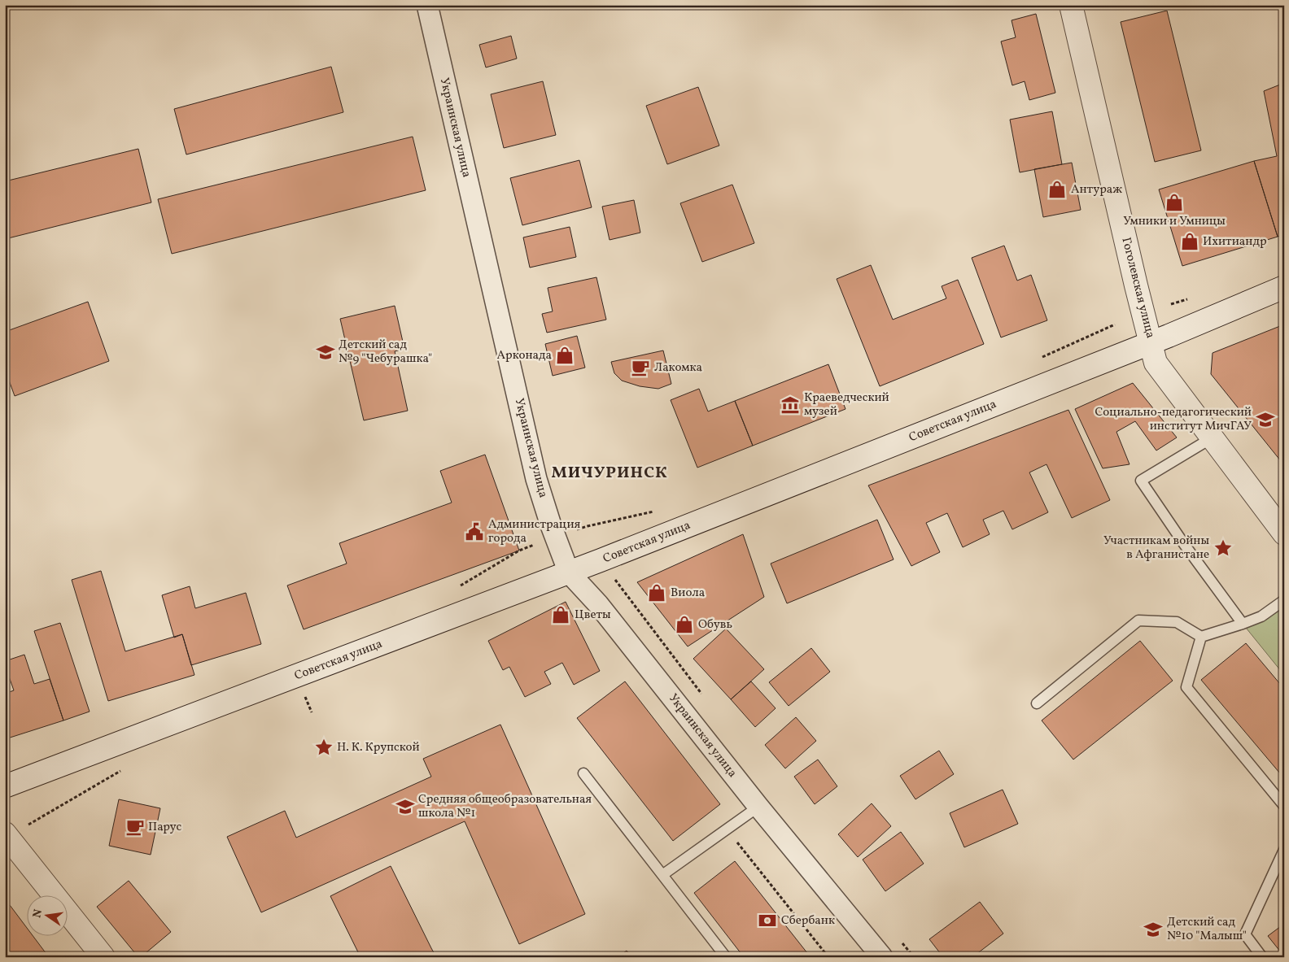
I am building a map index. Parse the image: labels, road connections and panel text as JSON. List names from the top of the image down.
{
  "streets": {
    "main road": ["Гоголевская улица", "Советская улица"],
    "street": ["Украинская улица"]
  },
  "crossings": [
    ["Украинская улица", "Советская улица"],
    ["Гоголевская улица", "Советская улица"]
  ],
  "districts": ["МИЧУРИНСК"],
  "places": {
    "shop": [
      "Антураж",
      "Умники и Умницы",
      "Ихитиандр",
      "Арконада",
      "Виола",
      "Цветы",
      "Обувь"
    ],
    "school or university": [
      "Детский сад №9 \"Чебурашка\"",
      "Социально-педагогический институт МичГАУ",
      "Средняя общеобразовательная школа №1",
      "Детский сад №10 \"Малыш\""
    ],
    "cafe": ["Лакомка", "Парус"],
    "museum": ["Краеведческий музей"],
    "public building": ["Администрация города"],
    "place": ["Участникам войны в Афганистане", "Н. К. Крупской"],
    "bank": ["Сбербанк"]
  },
  "north": "left"
}
